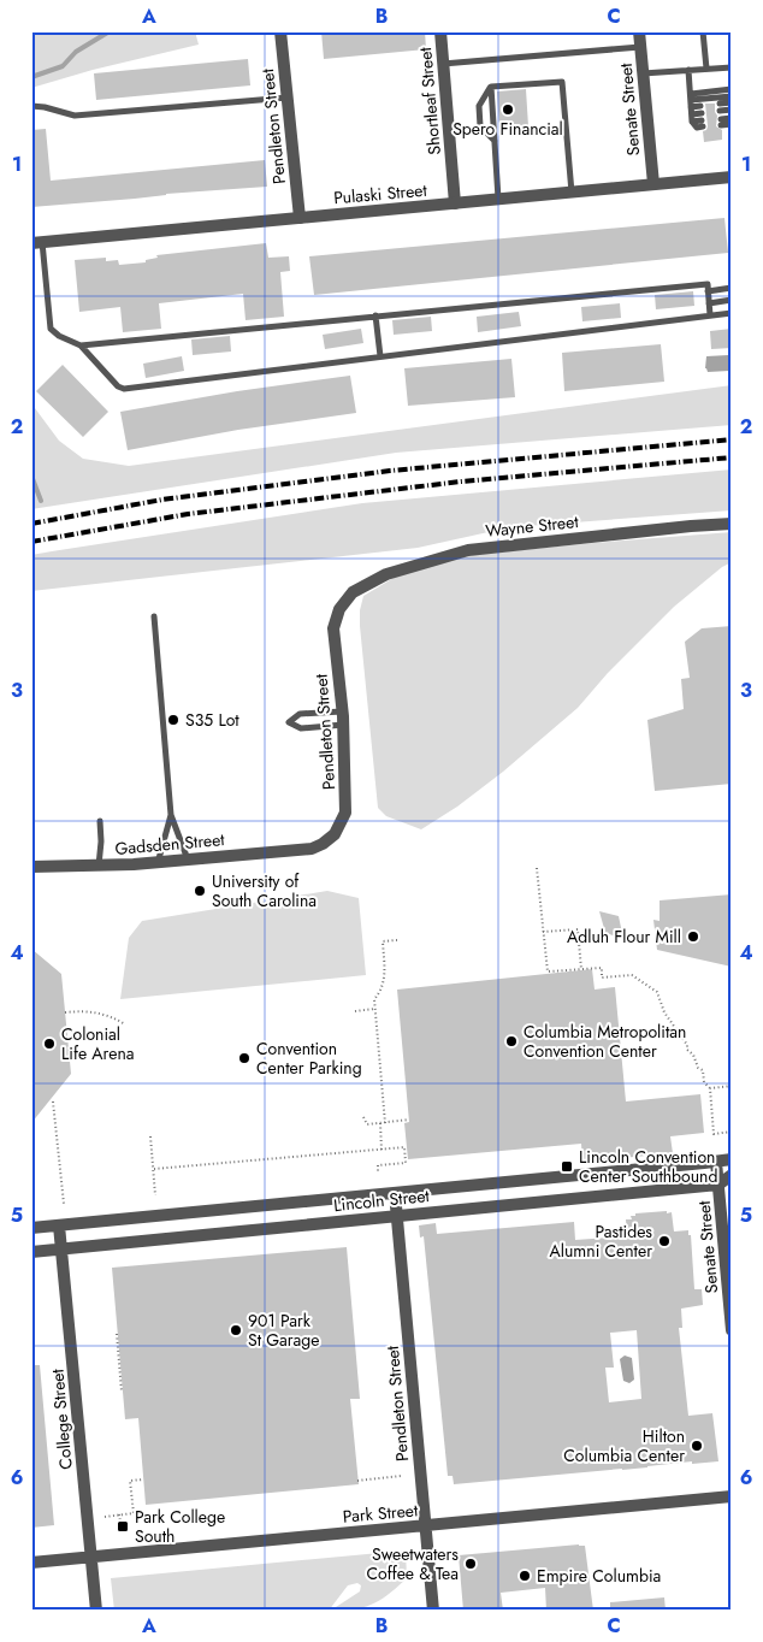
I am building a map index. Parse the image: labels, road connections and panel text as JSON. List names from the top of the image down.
{
  "streets": {
    "street": [
      "Shortleaf Street",
      "Senate Street",
      "Pendleton Street",
      "Pulaski Street",
      "Wayne Street",
      "Gadsden Street",
      "Lincoln Street",
      "College Street",
      "Park Street"
    ]
  },
  "crossings": [
    ["Shortleaf Street", "Pulaski Street"],
    ["Senate Street", "Pulaski Street"],
    ["Senate Street", "Lincoln Street"],
    ["Pendleton Street", "Pulaski Street"],
    ["Pendleton Street", "Wayne Street"],
    ["Pendleton Street", "Gadsden Street"],
    ["Pendleton Street", "Lincoln Street"],
    ["Pendleton Street", "Park Street"],
    ["Lincoln Street", "College Street"],
    ["College Street", "Park Street"]
  ],
  "places": {
    "other": [
      "Spero Financial",
      "S35 Lot",
      "University of South Carolina",
      "Adluh Flour Mill",
      "Columbia Metropolitan Convention Center",
      "Colonial Life Arena",
      "Convention Center Parking",
      "Pastides Alumni Center",
      "901 Park St Garage",
      "Hilton Columbia Center",
      "Sweetwaters Coffee & Tea",
      "Empire Columbia"
    ],
    "transit": ["Lincoln Convention Center Southbound", "Park College South"]
  },
  "grid": {
    "columns": ["A", "B", "C"],
    "rows": [
      "1",
      "2",
      "3",
      "4",
      "5",
      "6"
    ]
  }
}
